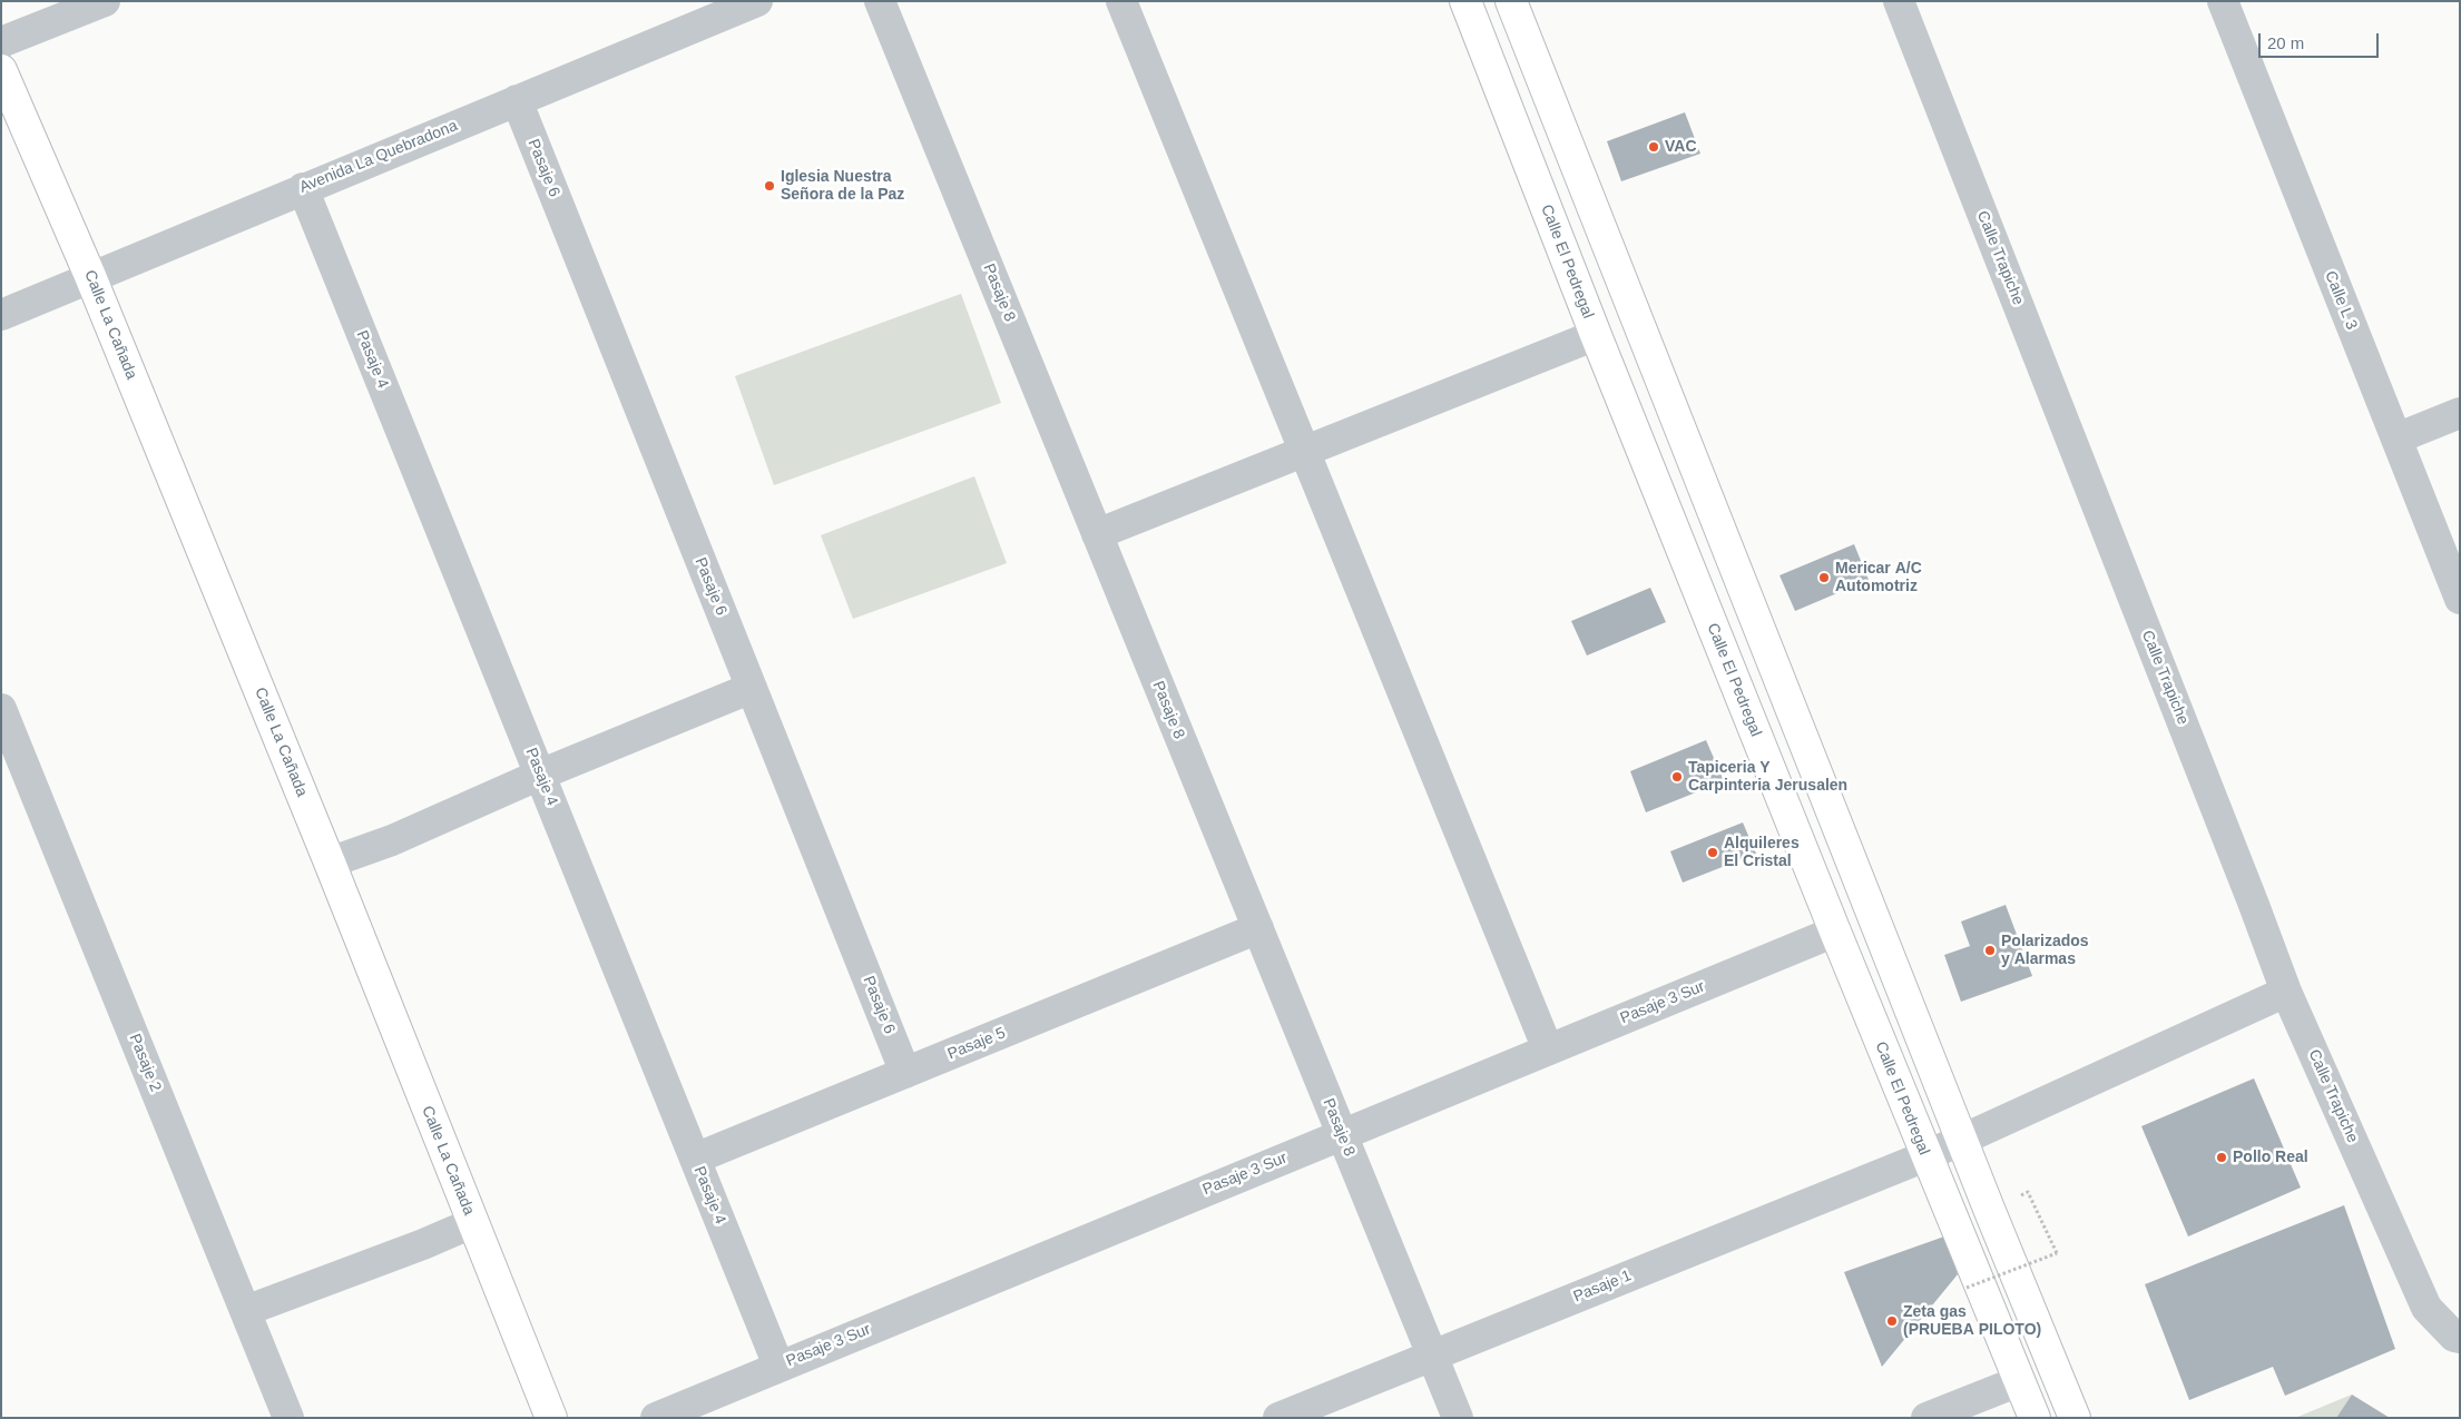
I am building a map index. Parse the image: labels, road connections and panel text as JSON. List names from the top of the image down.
{
  "streets": {
    "main road": ["Calle El Pedregal", "Calle La Cañada"],
    "street": [
      "Avenida La Quebradona",
      "Pasaje 6",
      "Calle Trapiche",
      "Pasaje 8",
      "Calle L 3",
      "Pasaje 4",
      "Pasaje 3 Sur",
      "Pasaje 5",
      "Pasaje 2",
      "Pasaje 1"
    ]
  },
  "crossings": [
    ["Avenida La Quebradona", "Pasaje 6"],
    ["Avenida La Quebradona", "Calle La Cañada"],
    ["Avenida La Quebradona", "Pasaje 4"],
    ["Pasaje 6", "Pasaje 5"],
    ["Calle Trapiche", "Pasaje 1"],
    ["Calle El Pedregal", "Pasaje 3 Sur"],
    ["Calle El Pedregal", "Pasaje 1"],
    ["Pasaje 8", "Pasaje 3 Sur"],
    ["Pasaje 8", "Pasaje 5"],
    ["Pasaje 8", "Pasaje 1"],
    ["Pasaje 4", "Pasaje 3 Sur"],
    ["Pasaje 4", "Pasaje 5"]
  ],
  "places": [
    "VAC",
    "Iglesia Nuestra Señora de la Paz",
    "Mericar A/C Automotriz",
    "Tapiceria Y Carpinteria Jerusalen",
    "Alquileres El Cristal",
    "Polarizados y Alarmas",
    "Pollo Real",
    "Zeta gas (PRUEBA PILOTO)"
  ],
  "scale_bar": "20 m"
}
